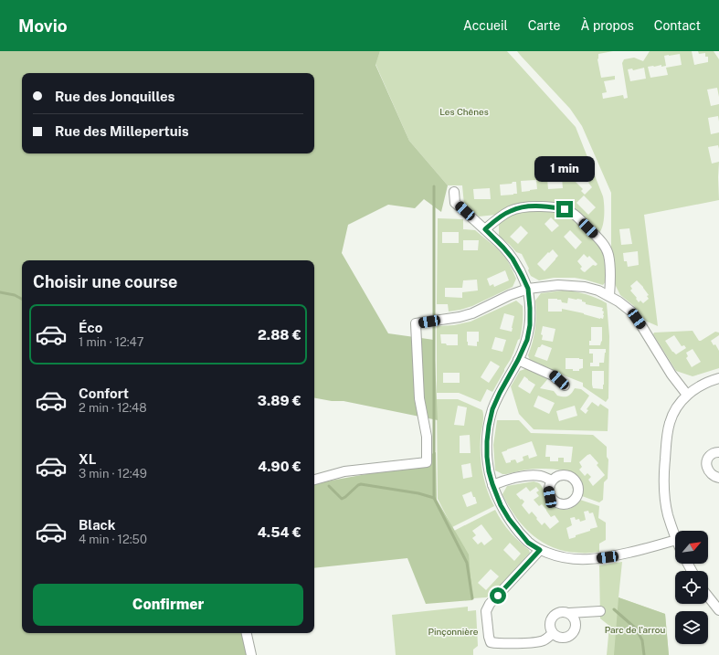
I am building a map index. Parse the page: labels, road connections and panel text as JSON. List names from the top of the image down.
{
  "parks": ["Les Chênes", "Parc de l'arrou", "Pinçonnière"],
  "north": "top right",
  "page": {
    "header": "Movio",
    "nav": [
      "Accueil",
      "Carte",
      "À propos",
      "Contact"
    ],
    "banner": ["Rue des Jonquilles", "Rue des Millepertuis"],
    "bubble": "1 min",
    "heading": "Choisir une course",
    "list": [
      {
        "name": "Éco",
        "note": "1 min · 12:47",
        "value": "2.88 €"
      },
      {
        "name": "Confort",
        "note": "2 min · 12:48",
        "value": "3.89 €"
      },
      {
        "name": "XL",
        "note": "3 min · 12:49",
        "value": "4.90 €"
      },
      {
        "name": "Black",
        "note": "4 min · 12:50",
        "value": "4.54 €"
      }
    ],
    "buttons": "Confirmer"
  }
}
